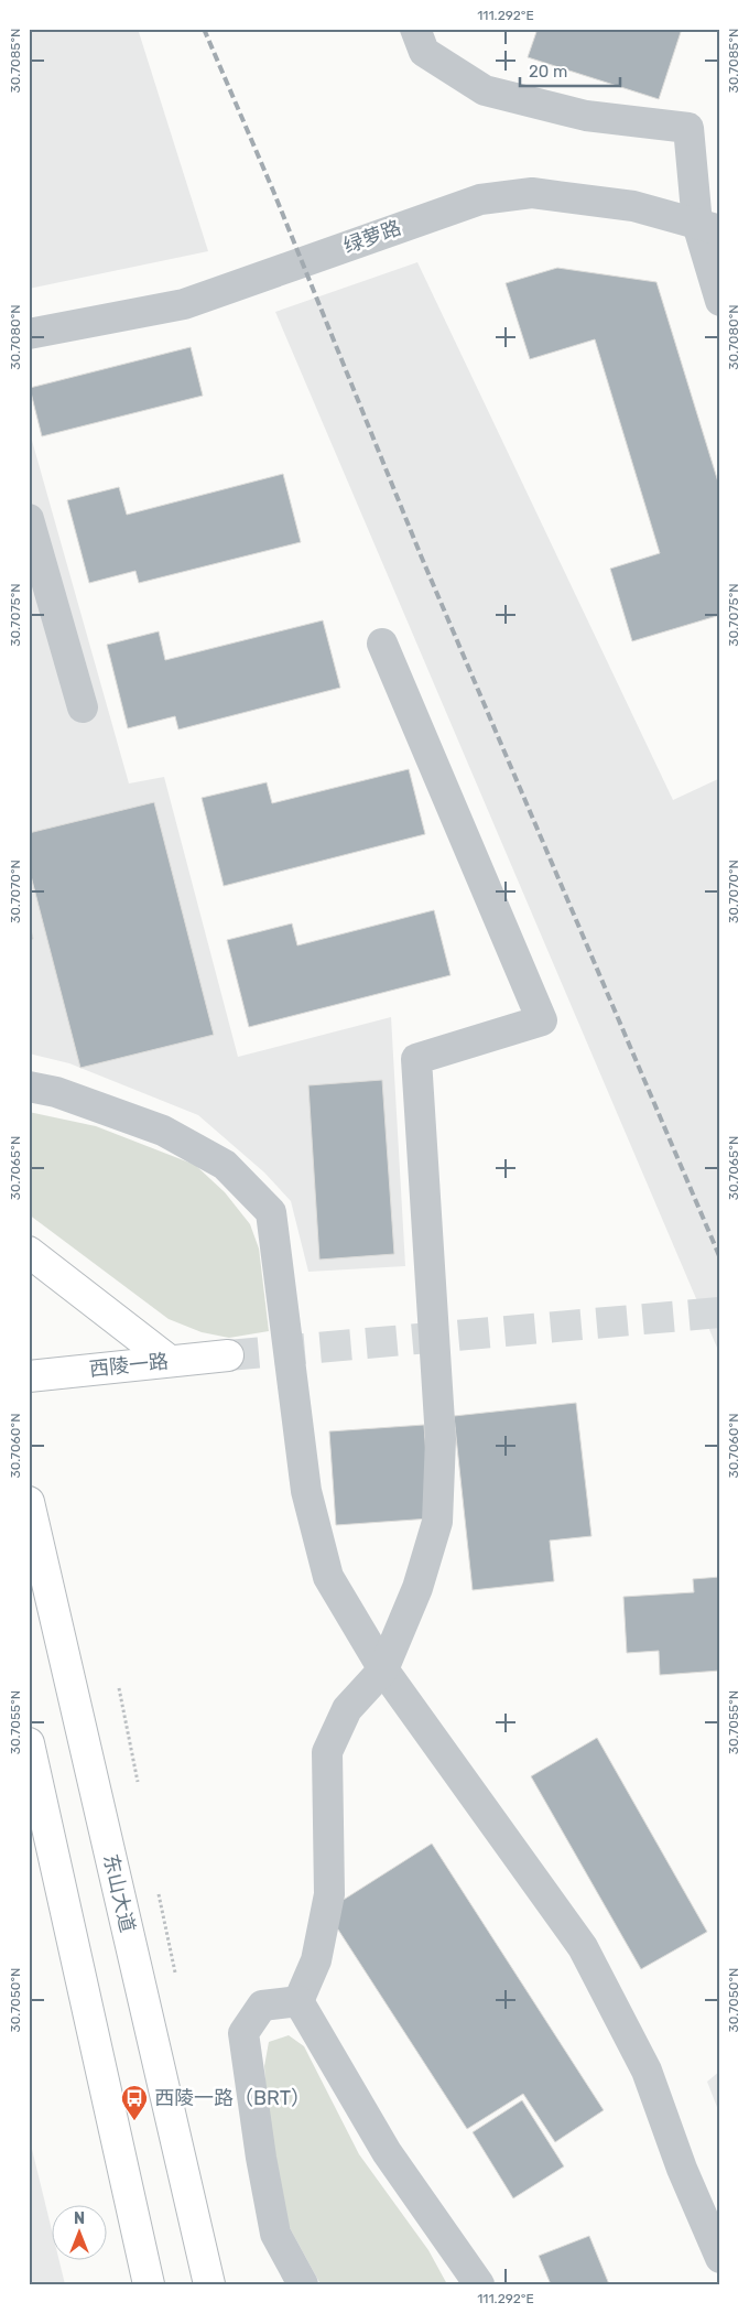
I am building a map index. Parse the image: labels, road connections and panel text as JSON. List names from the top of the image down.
{
  "streets": {
    "main road": ["西陵一路", "东山大道"],
    "street": ["绿萝路"]
  },
  "places": {
    "bus stop": ["西陵一路（BRT）"]
  },
  "scale_bar": "20 m",
  "north": "top",
  "coordinates": [
    "111.292°E",
    "30.7085°N",
    "30.7080°N",
    "30.7075°N",
    "30.7070°N",
    "30.7065°N",
    "30.7060°N",
    "30.7055°N",
    "30.7050°N"
  ]
}
